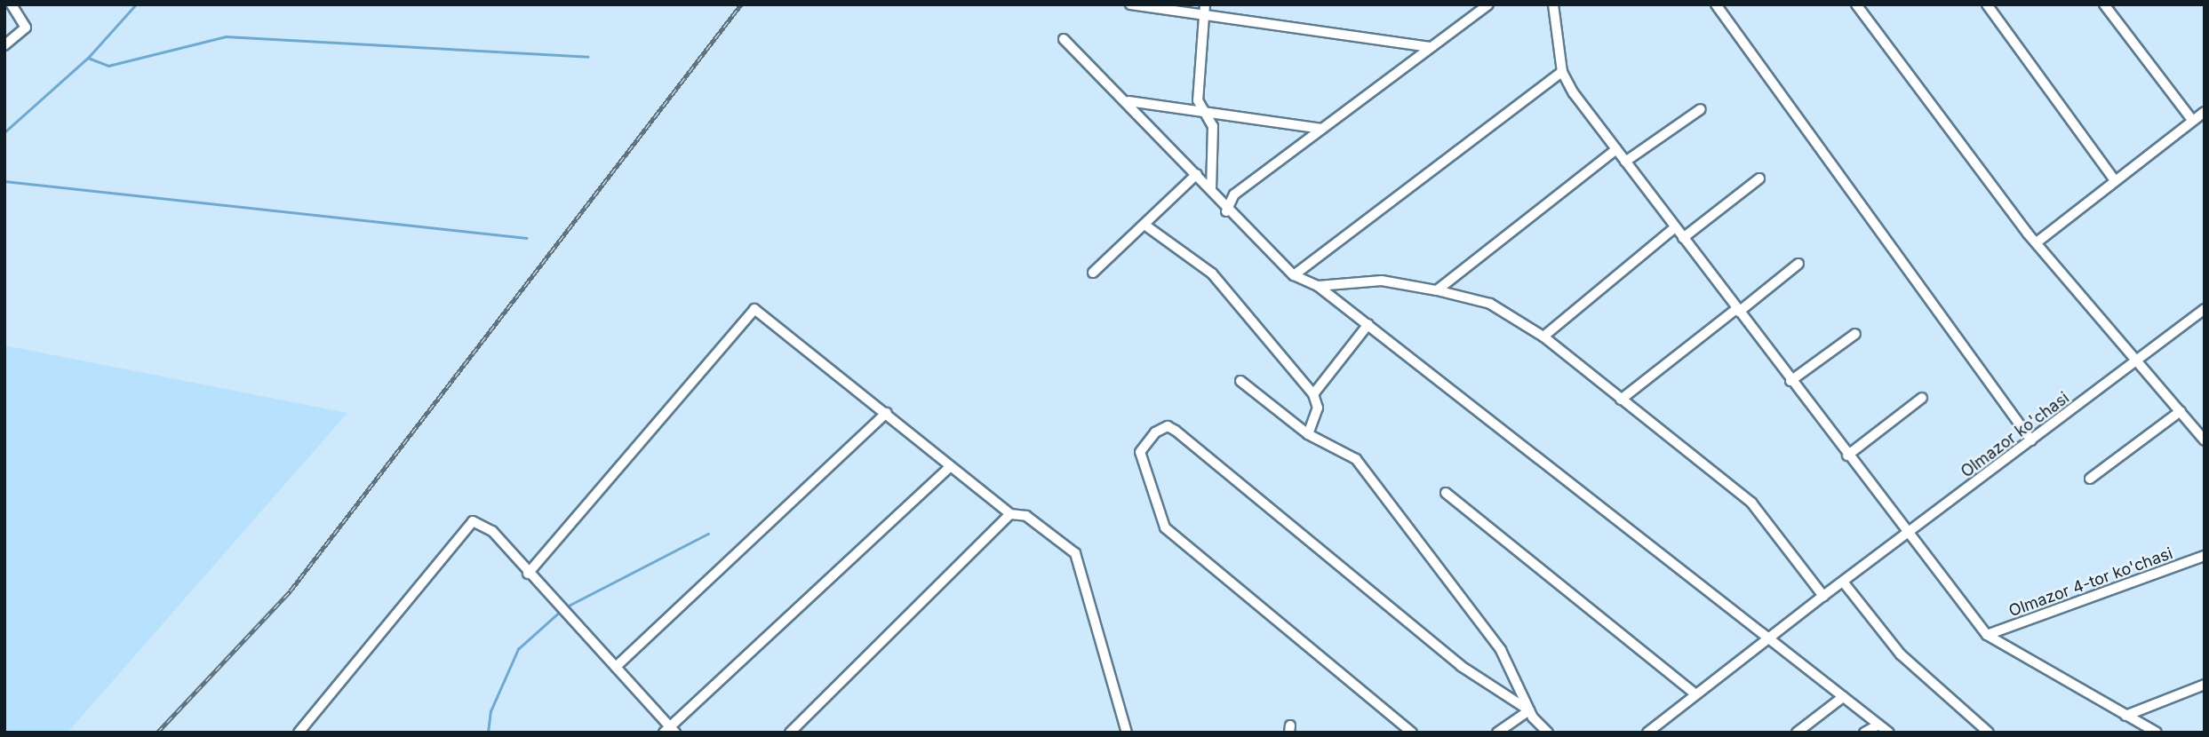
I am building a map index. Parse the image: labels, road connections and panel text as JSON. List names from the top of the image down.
{
  "streets": {
    "street": ["Olmazor ko'chasi", "Olmazor 4-tor ko'chasi"]
  }
}
